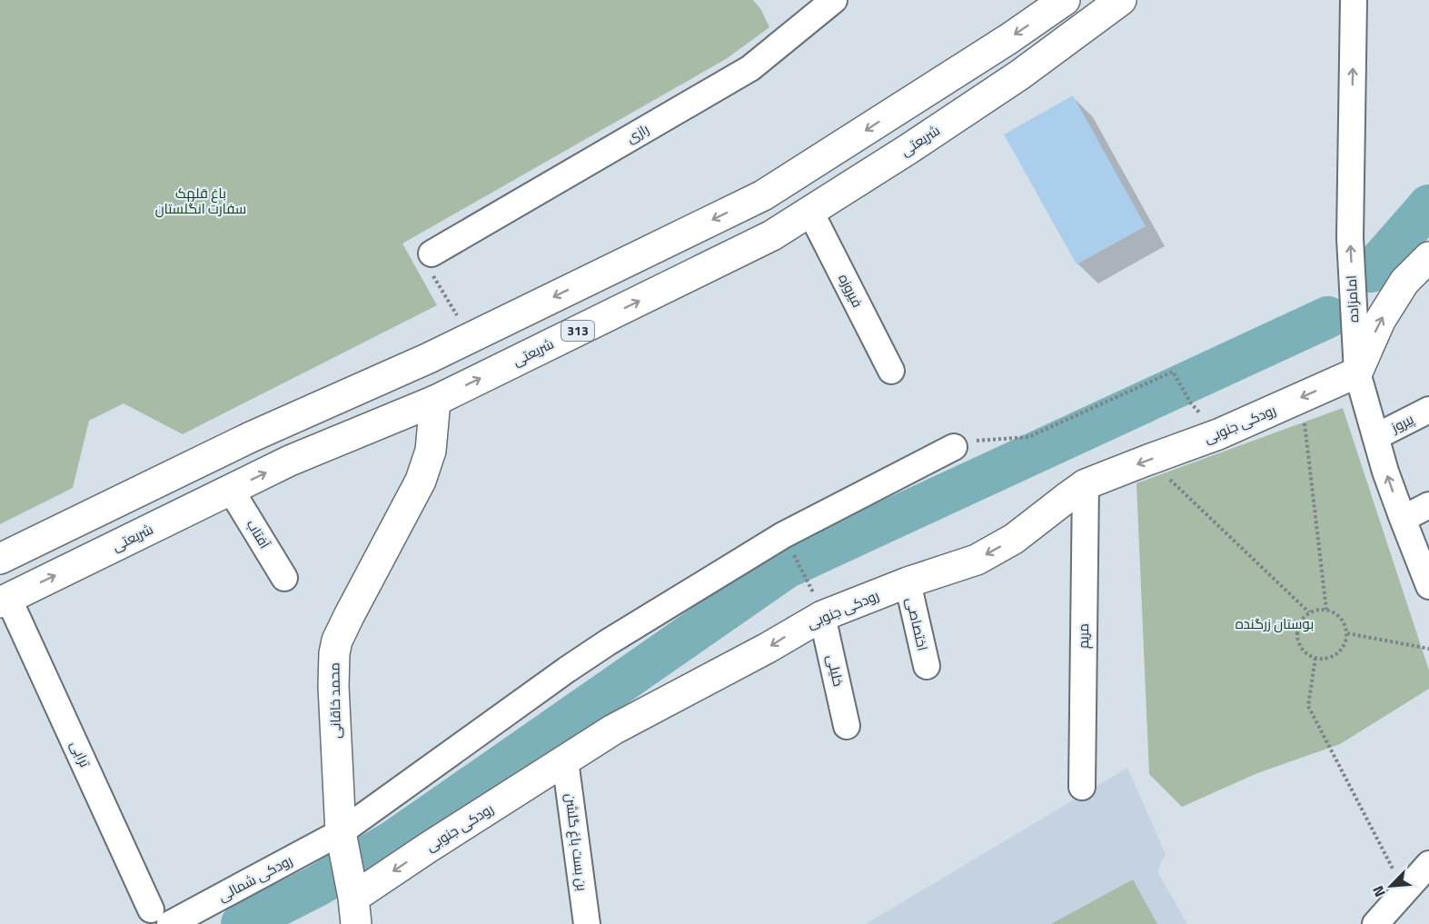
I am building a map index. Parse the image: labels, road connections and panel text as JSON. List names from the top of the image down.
{
  "streets": {
    "main road": [
      "شریعتی",
      "313",
      "رودکی جنوبی",
      "محمد خاقانی"
    ],
    "street": [
      "رازی",
      "فیروزه",
      "امامزاده",
      "پیروز",
      "آفتاب",
      "اختصاصی",
      "مریم",
      "خلیلی",
      "ترابی",
      "بن بست باغ گلشن",
      "رودکی شمالی"
    ]
  },
  "crossings": [
    ["شریعتی", "فیروزه"],
    ["شریعتی", "آفتاب"],
    ["شریعتی", "محمد خاقانی"],
    ["شریعتی", "ترابی"],
    ["امامزاده", "پیروز"],
    ["امامزاده", "رودکی جنوبی"],
    ["رودکی جنوبی", "اختصاصی"],
    ["رودکی جنوبی", "مریم"],
    ["رودکی جنوبی", "خلیلی"],
    ["رودکی جنوبی", "محمد خاقانی"],
    ["رودکی جنوبی", "بن بست باغ گلشن"],
    ["محمد خاقانی", "رودکی شمالی"],
    ["ترابی", "رودکی شمالی"]
  ],
  "one_way": ["امامزاده", "رودکی جنوبی"],
  "parks": ["باغ قلهک سفارت انگلستان", "بوستان زرگنده"],
  "north": "bottom left"
}
